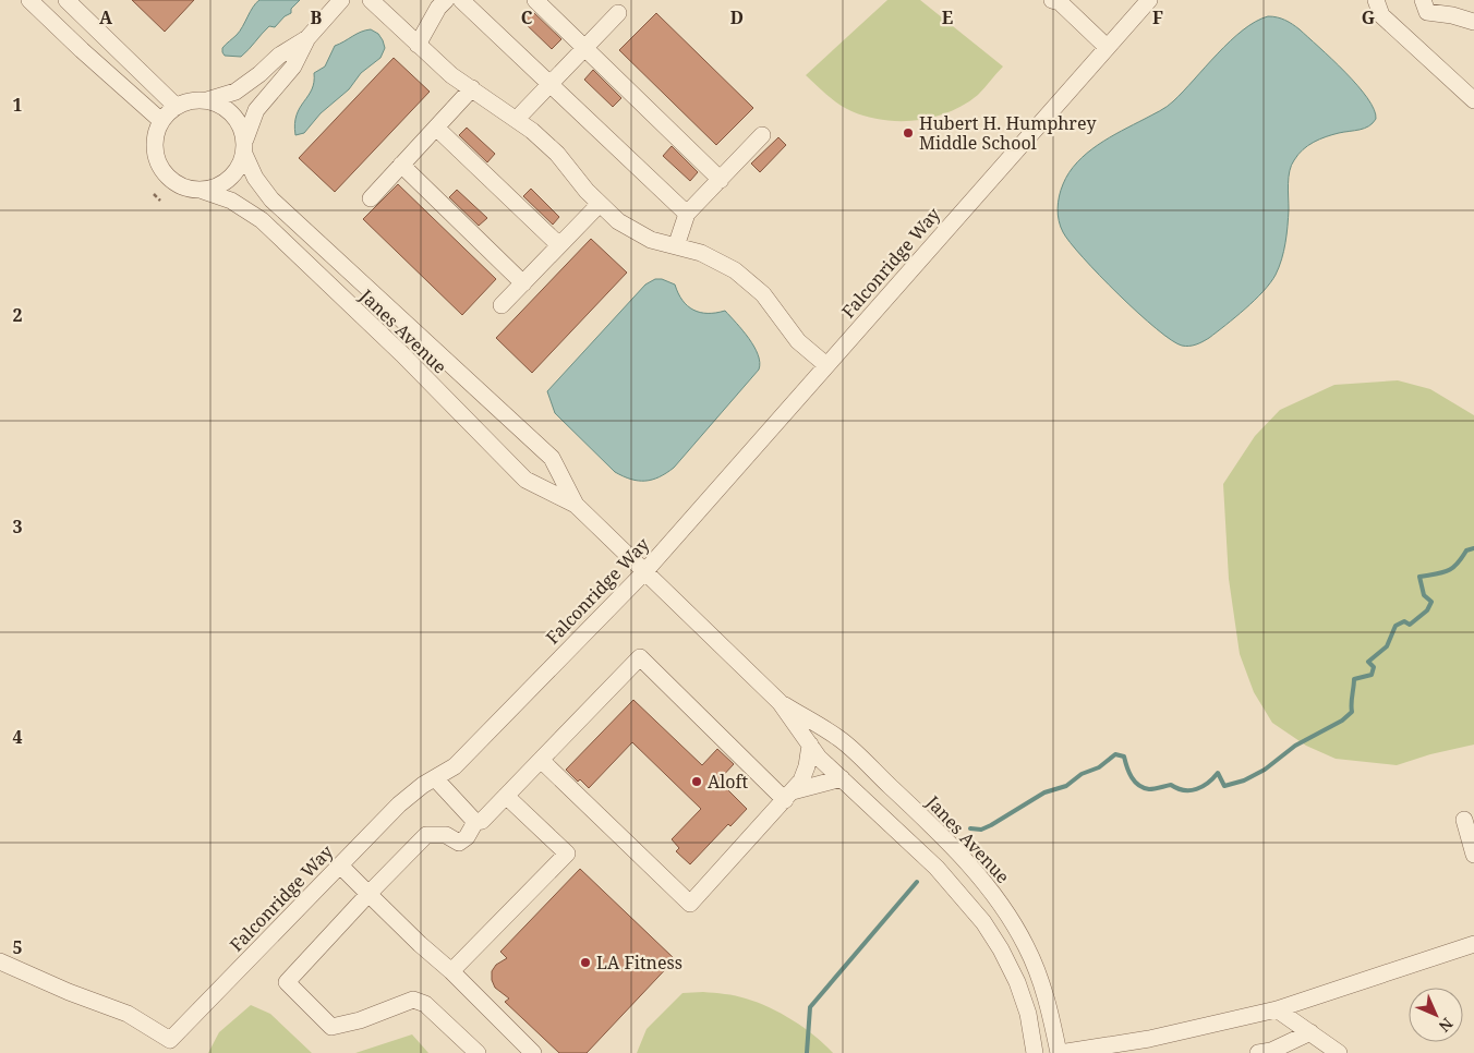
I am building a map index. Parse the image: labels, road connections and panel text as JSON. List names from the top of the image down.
{
  "streets": {
    "street": ["Falconridge Way", "Janes Avenue"]
  },
  "crossings": [
    ["Falconridge Way", "Janes Avenue"]
  ],
  "places": ["Hubert H. Humphrey Middle School", "Aloft", "LA Fitness"],
  "north": "bottom right",
  "grid": {
    "columns": [
      "A",
      "B",
      "C",
      "D",
      "E",
      "F",
      "G"
    ],
    "rows": [
      "1",
      "2",
      "3",
      "4",
      "5"
    ]
  }
}
